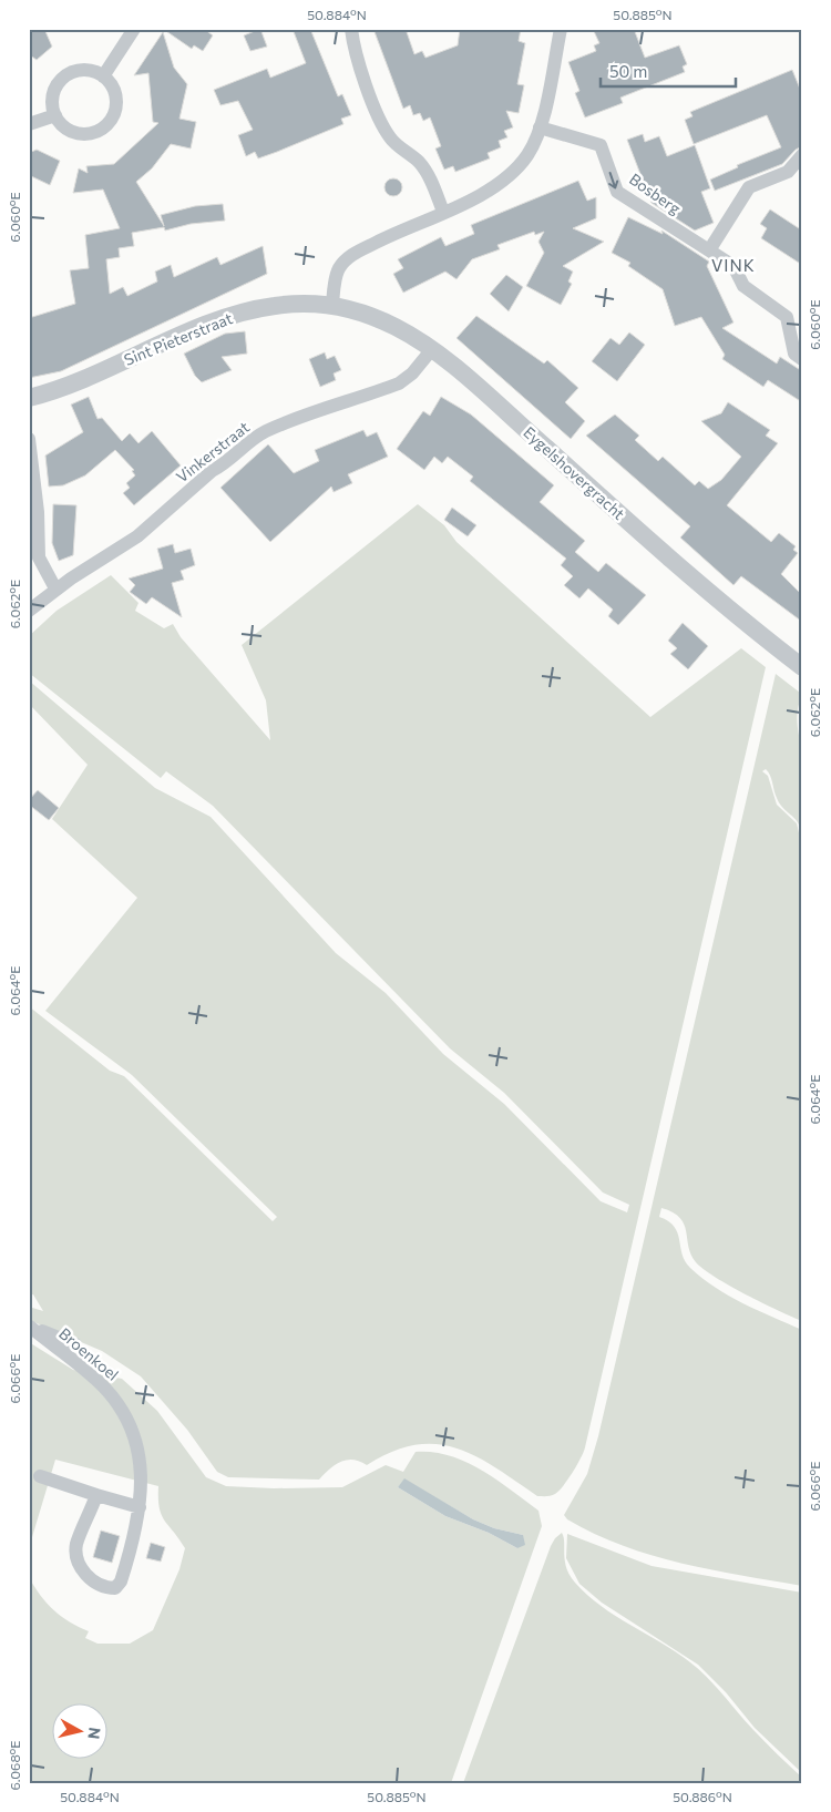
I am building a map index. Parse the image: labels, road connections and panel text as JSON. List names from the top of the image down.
{
  "streets": {
    "street": [
      "Bosberg",
      "Sint Pieterstraat",
      "Vinkerstraat",
      "Eygelshovergracht",
      "Broenkoel"
    ]
  },
  "crossings": [
    ["Sint Pieterstraat", "Eygelshovergracht"],
    ["Vinkerstraat", "Eygelshovergracht"]
  ],
  "one_way": ["Bosberg"],
  "districts": ["VINK"],
  "scale_bar": "50 m",
  "north": "right",
  "coordinates": [
    "50.884°N",
    "50.885°N",
    "6.060°E",
    "6.062°E",
    "6.064°E",
    "6.066°E",
    "6.068°E",
    "50.886°N"
  ]
}
